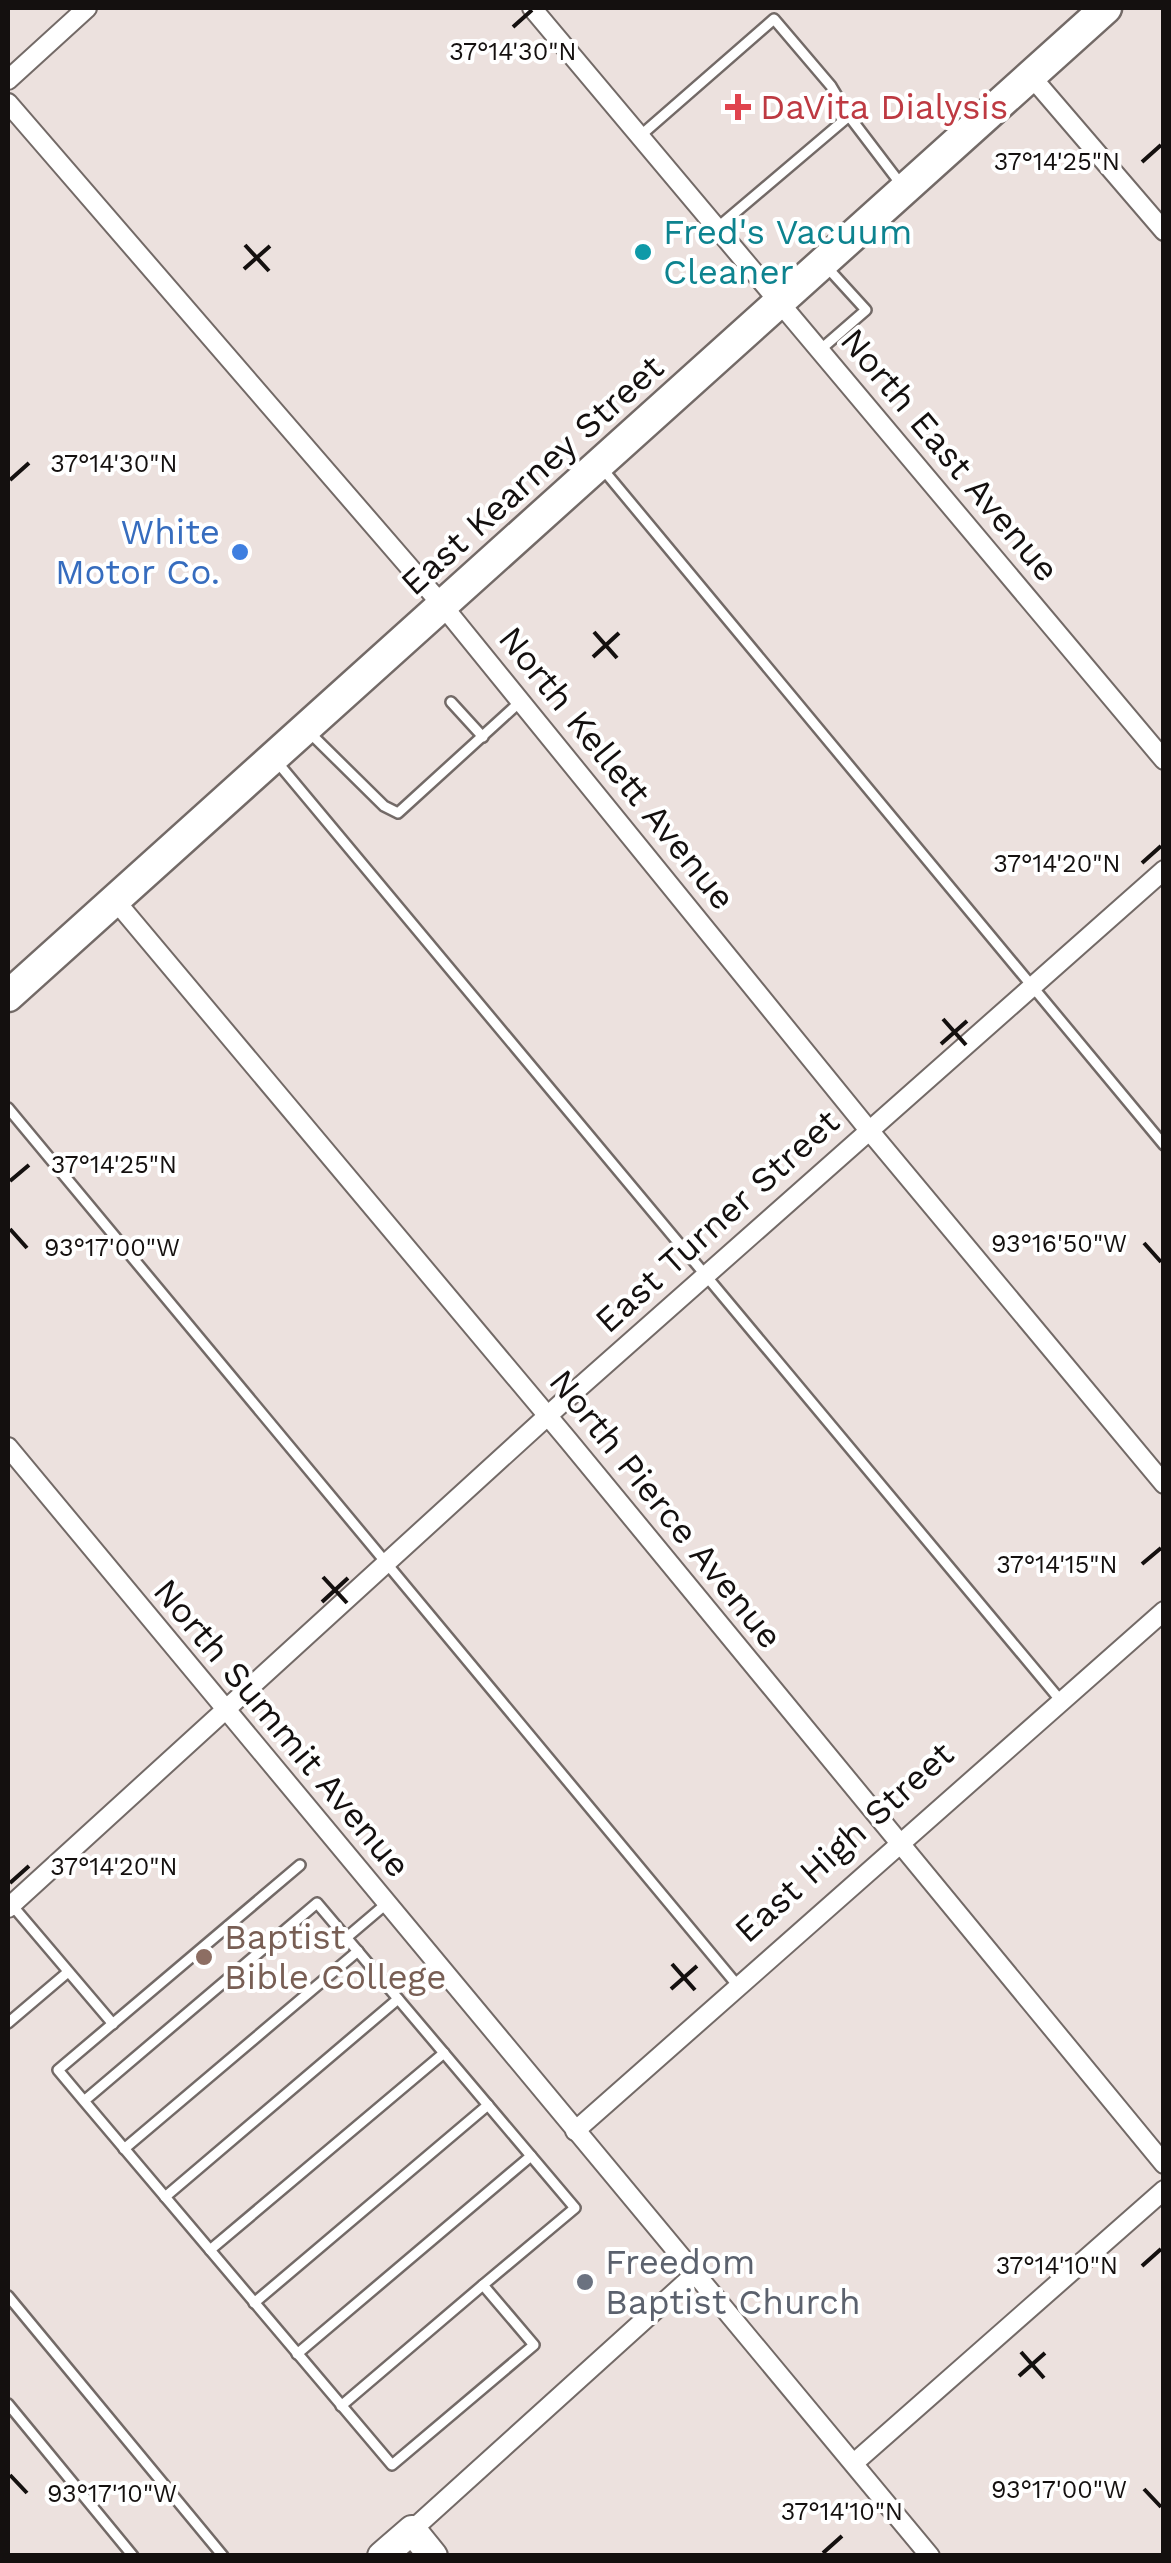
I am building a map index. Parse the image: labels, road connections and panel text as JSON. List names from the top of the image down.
{
  "streets": {
    "main road": ["East Kearney Street"],
    "street": [
      "North East Avenue",
      "North Kellett Avenue",
      "East Turner Street",
      "North Pierce Avenue",
      "North Summit Avenue",
      "East High Street"
    ]
  },
  "crossings": [
    ["North East Avenue", "East Kearney Street"],
    ["East Kearney Street", "North Kellett Avenue"],
    ["East Kearney Street", "North Pierce Avenue"],
    ["North Kellett Avenue", "East Turner Street"],
    ["East Turner Street", "North Pierce Avenue"],
    ["East Turner Street", "North Summit Avenue"],
    ["North Pierce Avenue", "East High Street"],
    ["North Summit Avenue", "East High Street"]
  ],
  "places": {
    "health": ["DaVita Dialysis"],
    "other": [
      "Fred's Vacuum Cleaner",
      "White Motor Co.",
      "Baptist Bible College",
      "Freedom Baptist Church"
    ]
  },
  "coordinates": [
    "37°14'30\"N",
    "37°14'25\"N",
    "37°14'20\"N",
    "93°16'50\"W",
    "93°17'00\"W",
    "37°14'15\"N",
    "37°14'10\"N",
    "93°17'10\"W"
  ]
}
